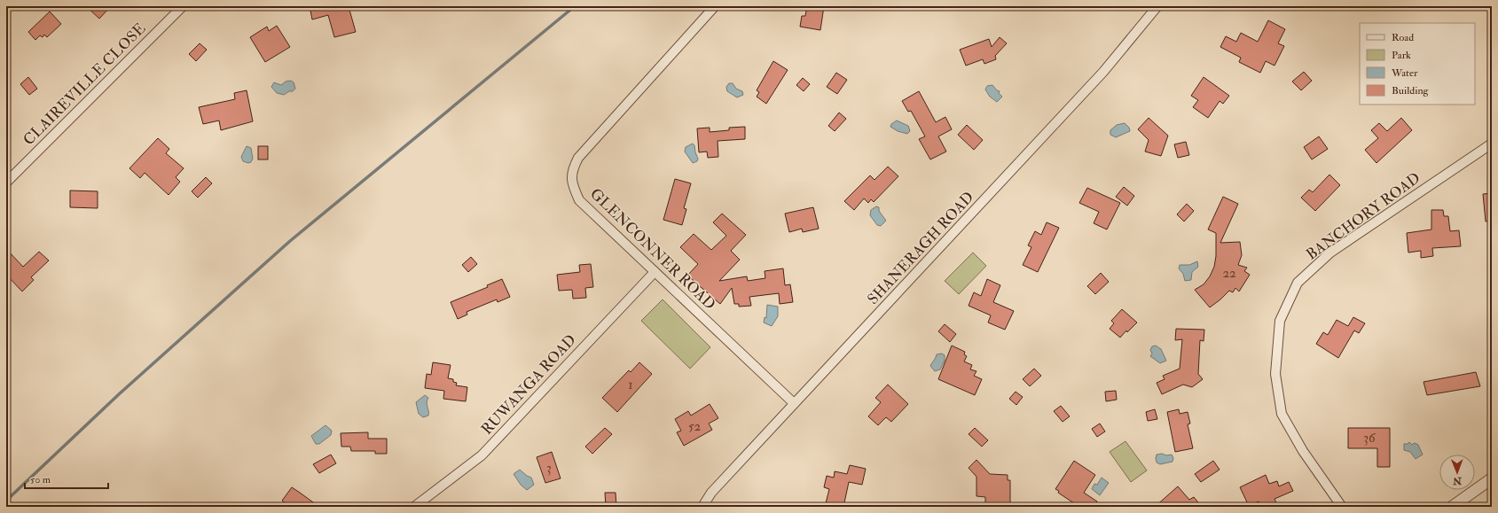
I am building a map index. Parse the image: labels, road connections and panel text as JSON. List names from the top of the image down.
{
  "streets": {
    "street": [
      "CLAIREVILLE CLOSE",
      "BANCHORY ROAD",
      "SHANERAGH ROAD",
      "GLENCONNER ROAD",
      "RUWANGA ROAD"
    ]
  },
  "crossings": [
    ["SHANERAGH ROAD", "GLENCONNER ROAD"],
    ["GLENCONNER ROAD", "RUWANGA ROAD"]
  ],
  "house_numbers": [
    "22",
    "1",
    "52",
    "36",
    "3"
  ],
  "legend": [
    "Road",
    "Park",
    "Water",
    "Building"
  ],
  "scale_bar": "50 m",
  "north": "bottom"
}
